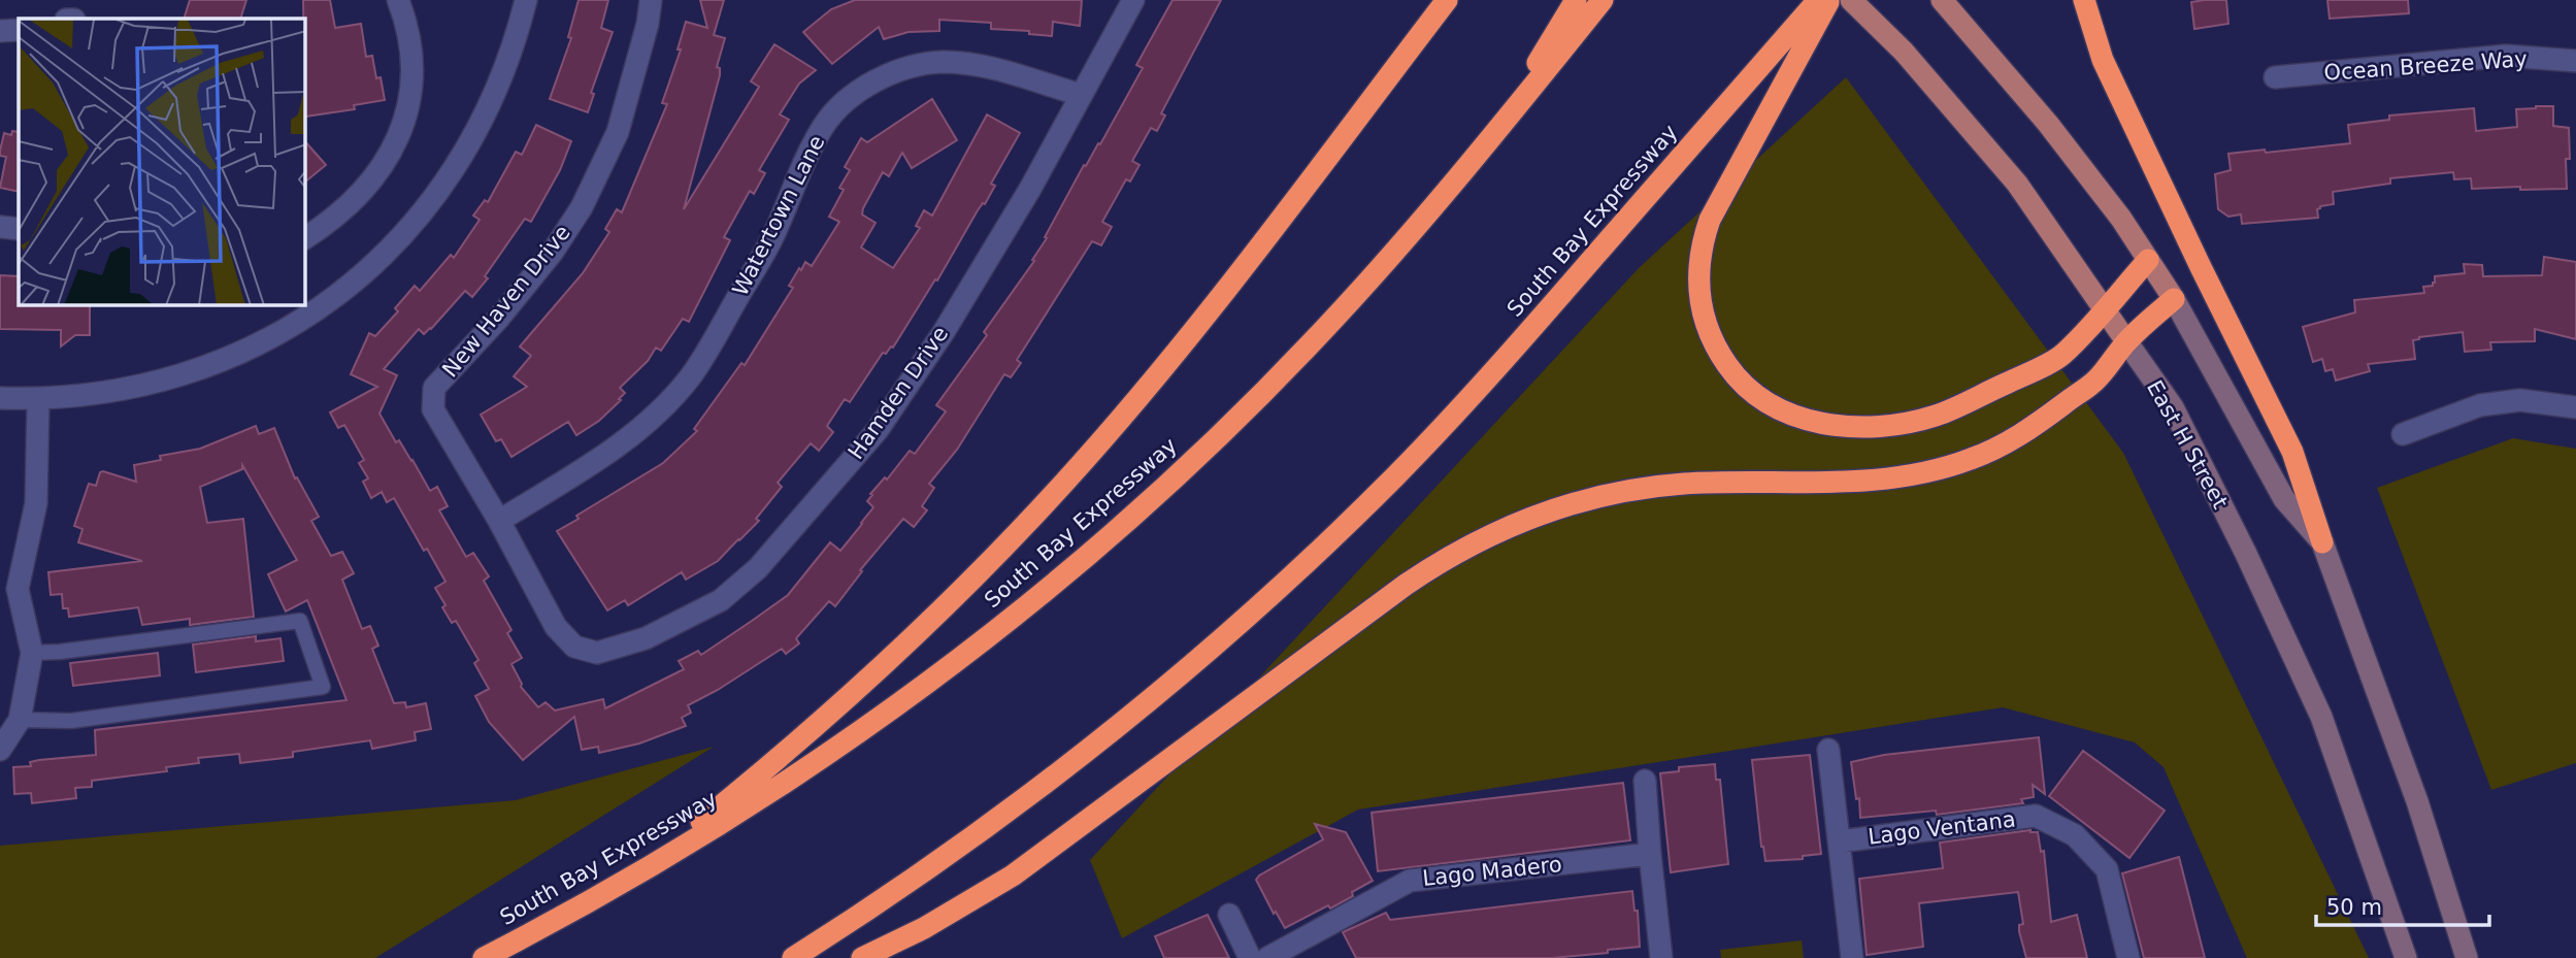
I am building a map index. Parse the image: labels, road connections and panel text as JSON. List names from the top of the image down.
{
  "streets": {
    "highway": ["South Bay Expressway"],
    "main road": ["East H Street"],
    "street": [
      "Ocean Breeze Way",
      "Watertown Lane",
      "New Haven Drive",
      "Hamden Drive",
      "Lago Ventana",
      "Lago Madero"
    ]
  },
  "crossings": [
    ["Watertown Lane", "New Haven Drive"],
    ["Watertown Lane", "Hamden Drive"],
    ["New Haven Drive", "Hamden Drive"]
  ],
  "scale_bar": "50 m"
}
